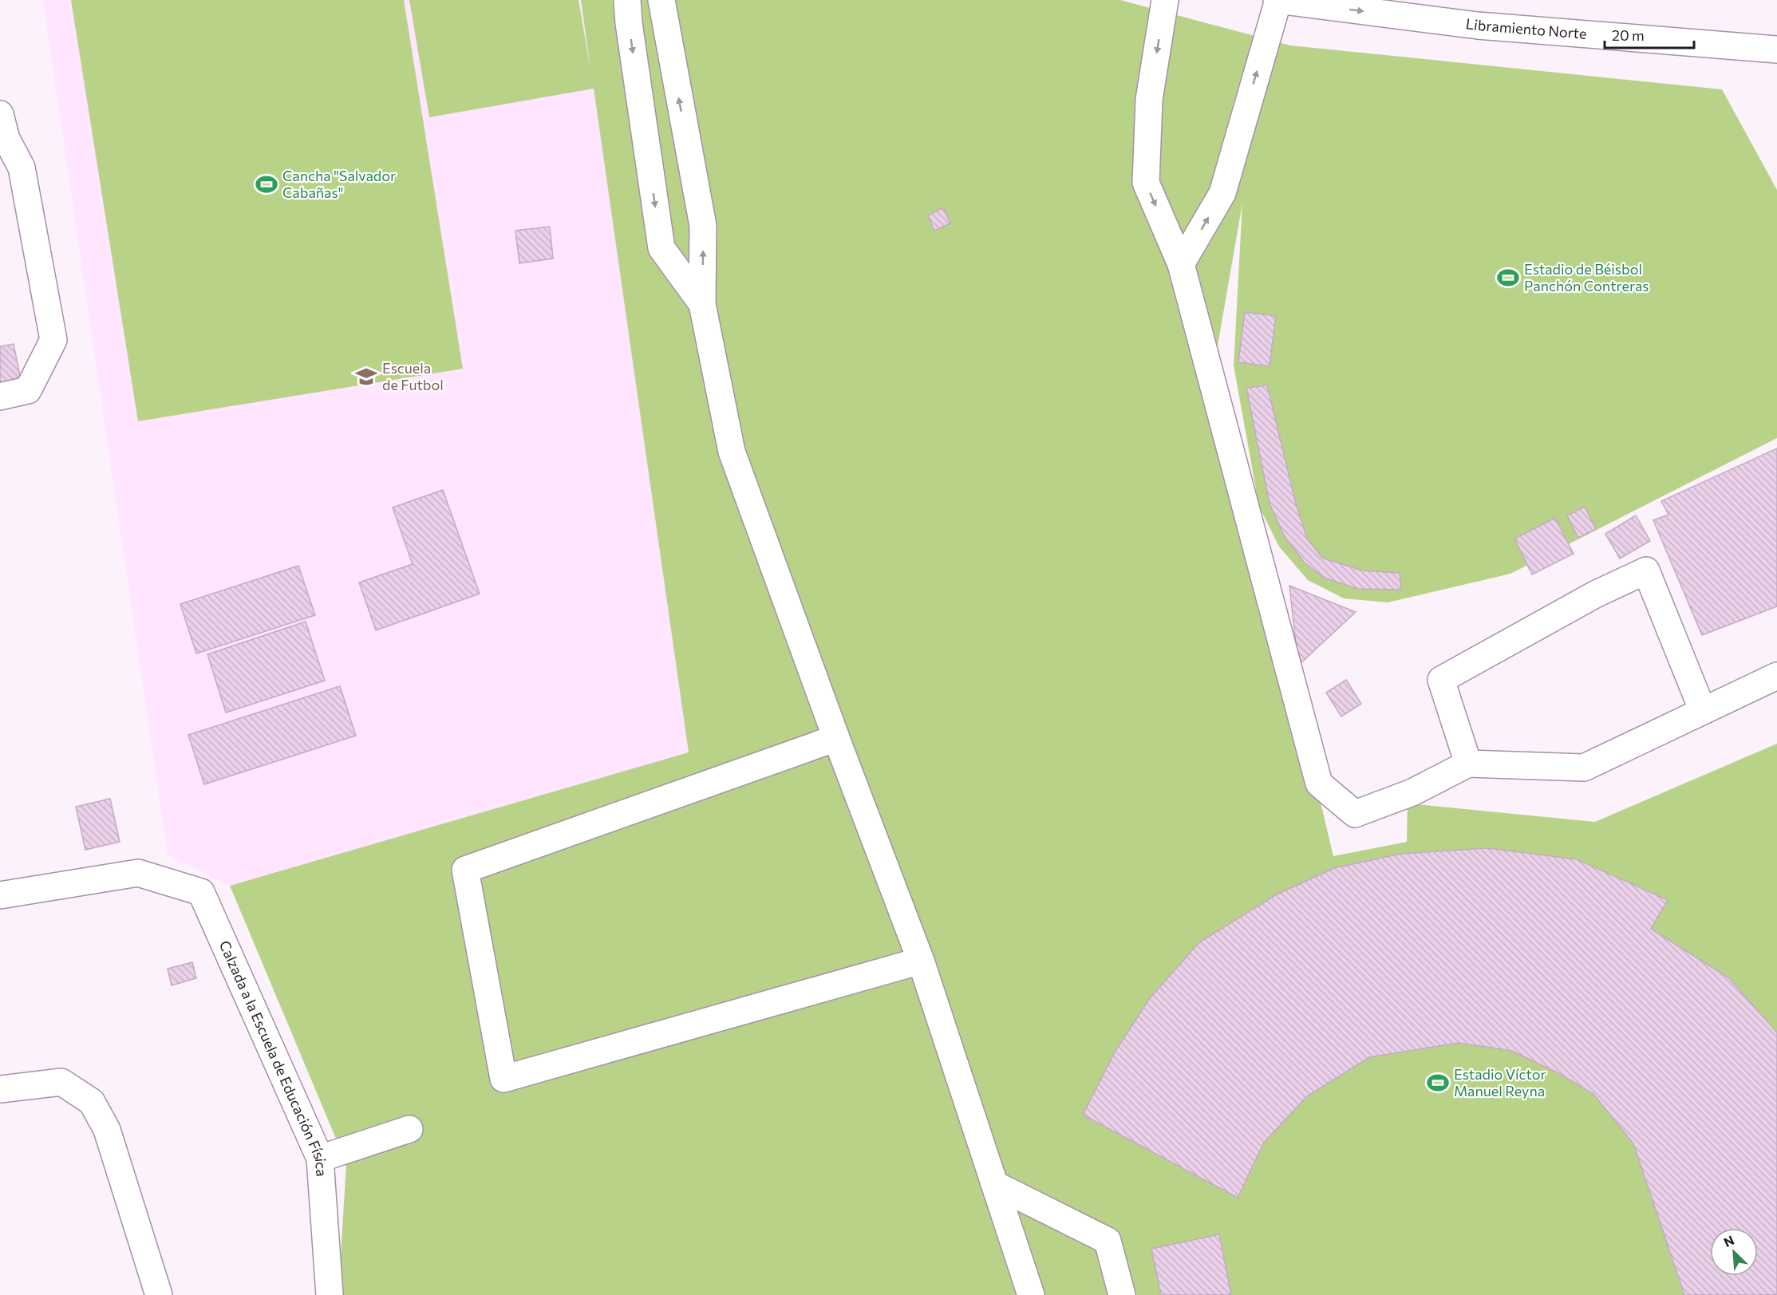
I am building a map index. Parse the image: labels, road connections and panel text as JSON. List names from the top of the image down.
{
  "streets": {
    "street": ["Libramiento Norte", "Calzada a la Escuela de Educación Física"]
  },
  "one_way": ["Libramiento Norte"],
  "places": {
    "sports": ["Cancha \"Salvador Cabañas\"", "Estadio de Béisbol Panchón Contreras", "Estadio Víctor Manuel Reyna"],
    "school or university": ["Escuela de Futbol"]
  },
  "scale_bar": "20 m",
  "north": "top left"
}
